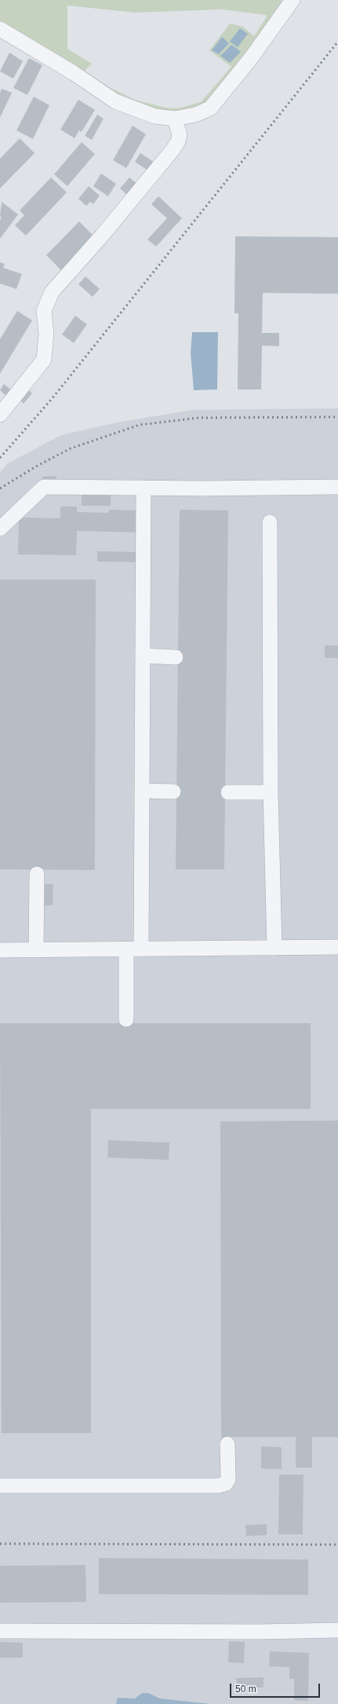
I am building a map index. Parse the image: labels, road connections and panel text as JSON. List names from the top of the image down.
{
  "scale_bar": "50 m"
}
